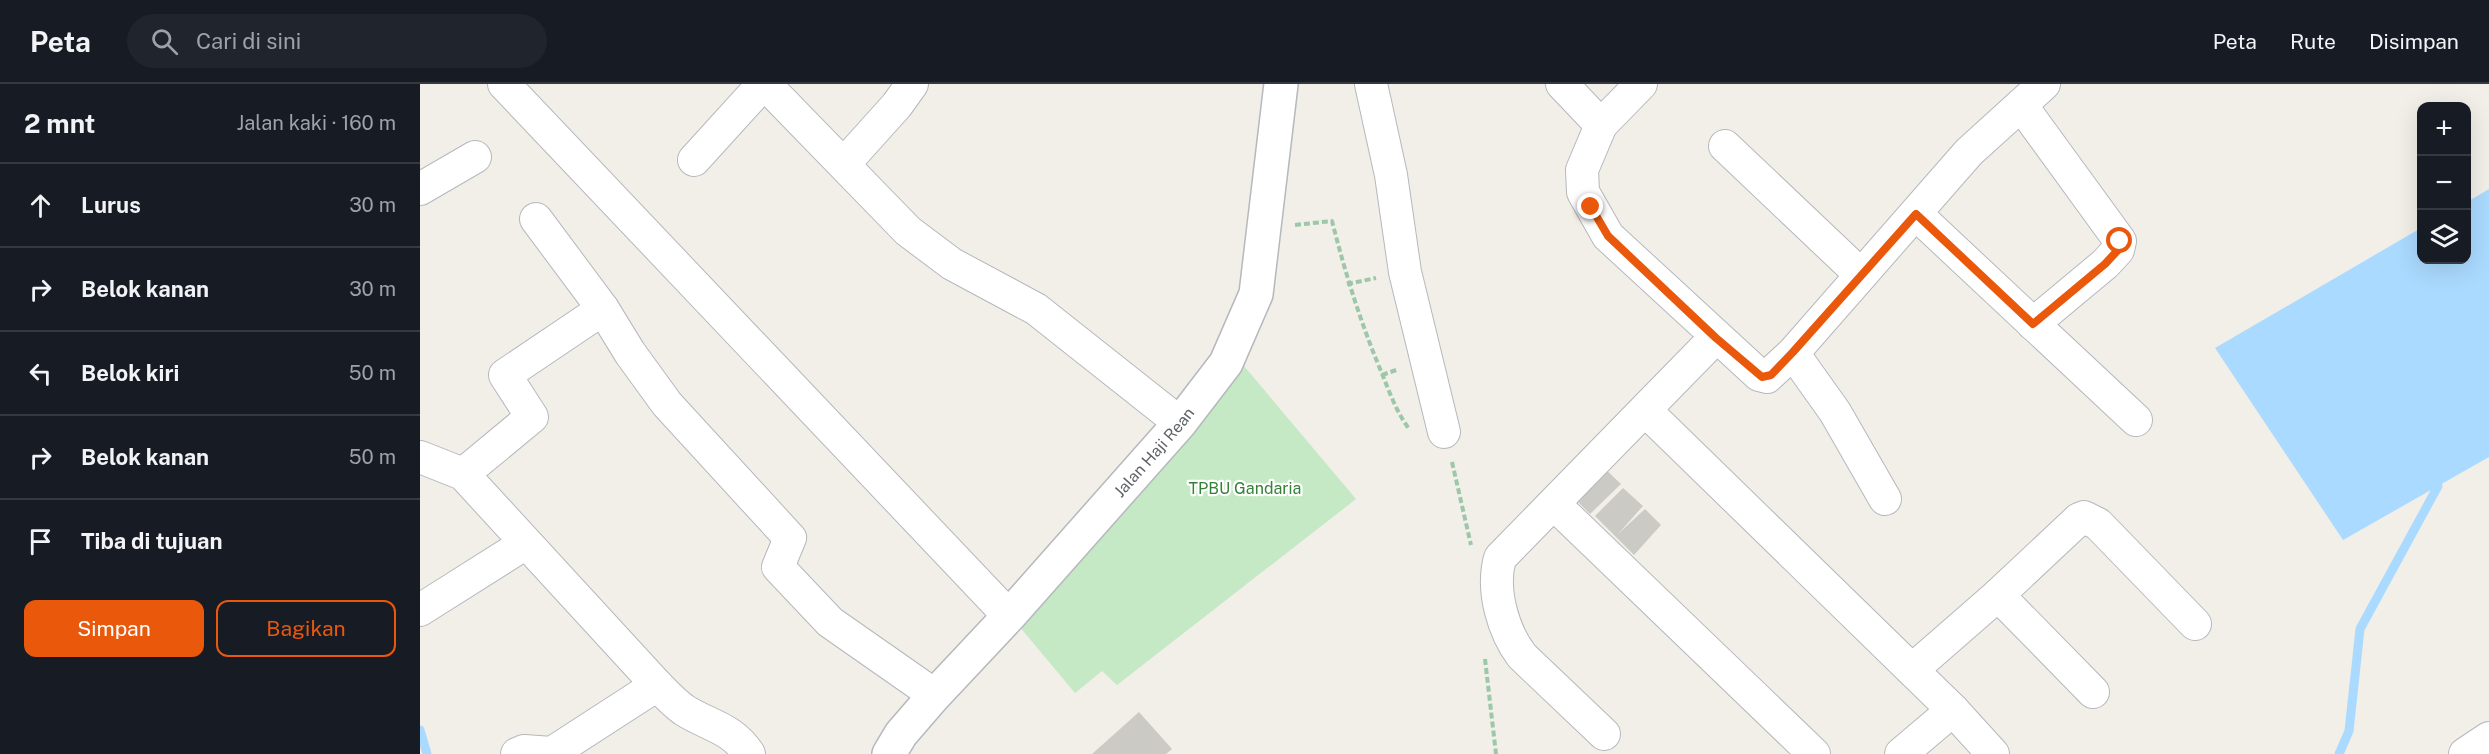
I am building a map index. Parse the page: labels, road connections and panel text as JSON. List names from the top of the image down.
{
  "streets": {
    "street": ["Jalan Haji Rean"]
  },
  "parks": ["TPBU Gandaria"],
  "page": {
    "header": "Peta",
    "search": "Cari di sini",
    "nav": ["Peta", "Rute", "Disimpan"],
    "heading": ["2 mnt", "Jalan kaki · 160 m"],
    "map_buttons": ["+", "−"],
    "list": [
      ["Lurus", "30 m"],
      ["Belok kanan", "30 m"],
      ["Belok kiri", "50 m"],
      ["Belok kanan", "50 m"],
      "Tiba di tujuan"
    ],
    "buttons": ["Simpan", "Bagikan"]
  }
}
